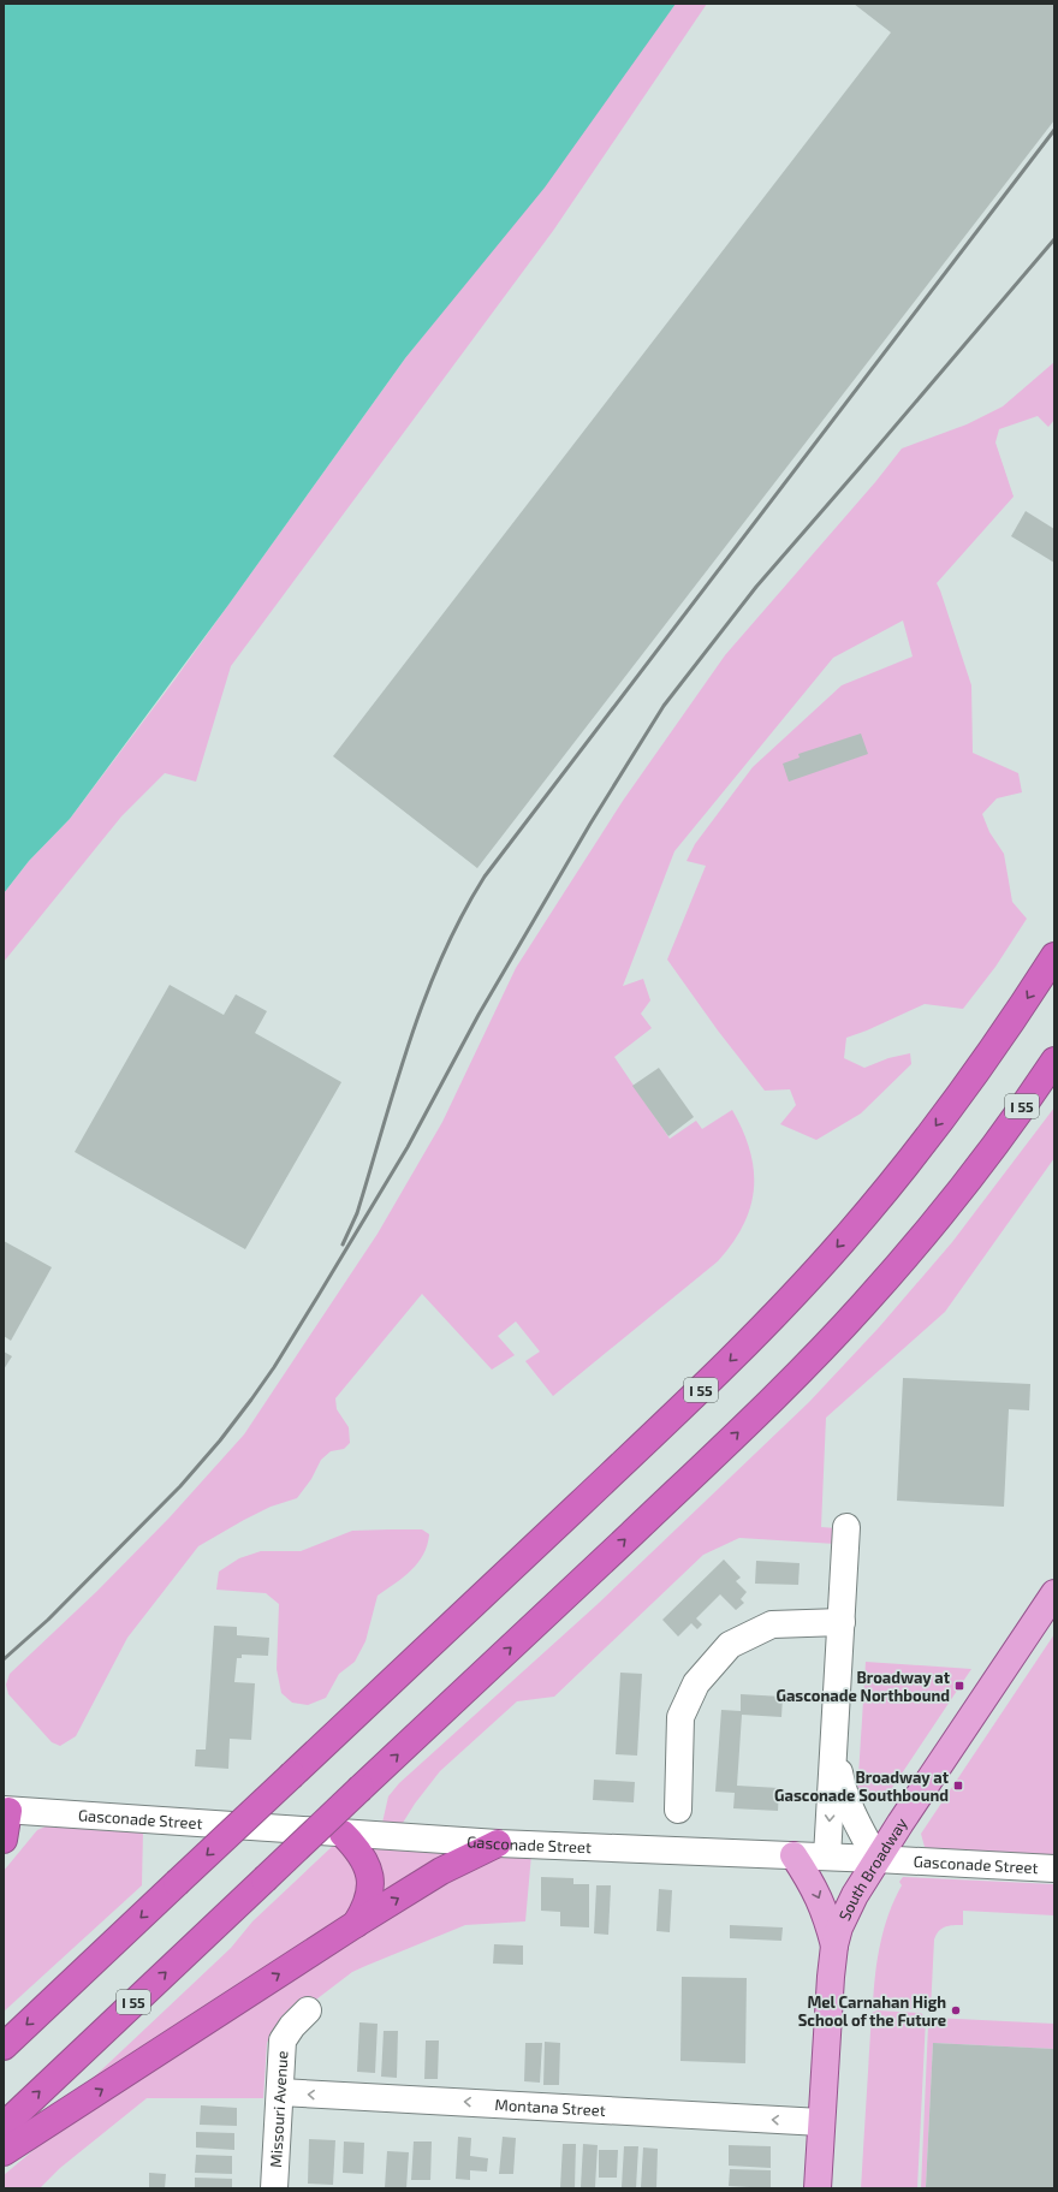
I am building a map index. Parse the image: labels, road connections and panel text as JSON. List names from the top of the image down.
{
  "streets": {
    "highway": ["I 55"],
    "main road": ["South Broadway"],
    "street": ["Gasconade Street", "Montana Street", "Missouri Avenue"]
  },
  "crossings": [
    ["Gasconade Street", "South Broadway"],
    ["South Broadway", "Montana Street"],
    ["Montana Street", "Missouri Avenue"]
  ],
  "one_way": ["Montana Street"],
  "places": {
    "transit": ["Broadway at Gasconade Northbound", "Broadway at Gasconade Southbound"],
    "other": ["Mel Carnahan High School of the Future"]
  }
}
